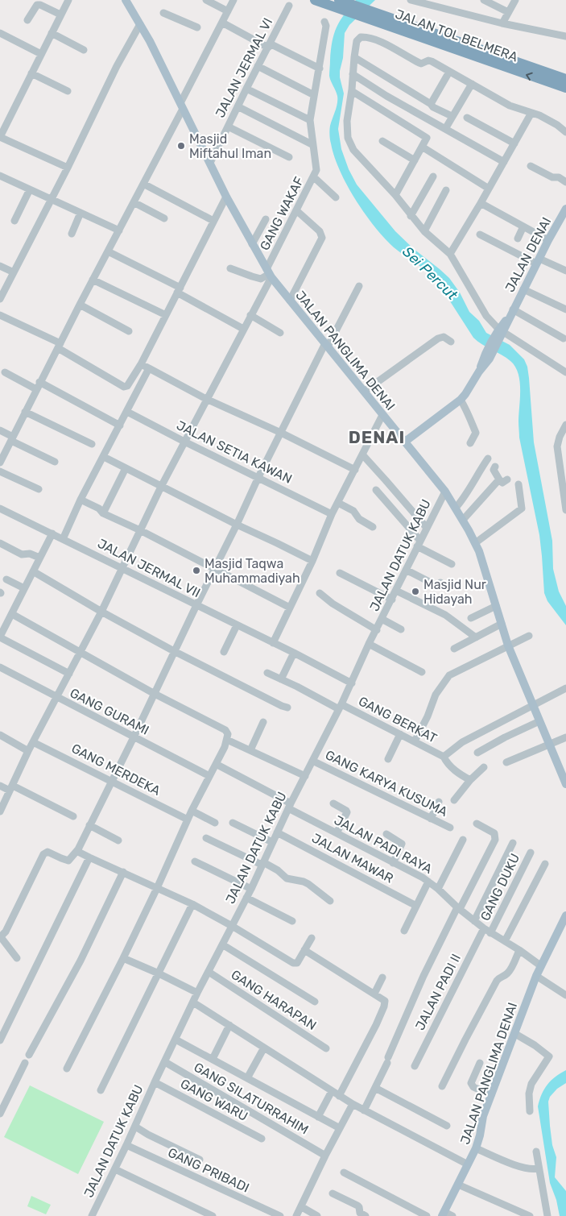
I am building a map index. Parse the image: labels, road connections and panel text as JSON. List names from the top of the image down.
{
  "streets": {
    "highway": ["JALAN TOL BELMERA"],
    "main road": ["JALAN DENAI", "JALAN PANGLIMA DENAI"],
    "street": [
      "JALAN JERMAL VI",
      "GANG WAKAF",
      "JALAN SETIA KAWAN",
      "JALAN DATUK KABU",
      "JALAN JERMAL VII",
      "GANG GURAMI",
      "GANG BERKAT",
      "GANG MERDEKA",
      "GANG KARYA KUSUMA",
      "JALAN PADI RAYA",
      "JALAN MAWAR",
      "GANG DUKU",
      "JALAN PADI II",
      "GANG HARAPAN",
      "GANG SILATURRAHIM",
      "GANG WARU",
      "GANG PRIBADI"
    ]
  },
  "crossings": [
    ["JALAN JERMAL VI", "JALAN PANGLIMA DENAI"],
    ["GANG WAKAF", "JALAN PANGLIMA DENAI"],
    ["GANG WAKAF", "JALAN SETIA KAWAN"],
    ["GANG WAKAF", "JALAN JERMAL VII"],
    ["GANG WAKAF", "GANG GURAMI"],
    ["GANG WAKAF", "GANG MERDEKA"],
    ["JALAN DENAI", "JALAN PANGLIMA DENAI"],
    ["JALAN PANGLIMA DENAI", "JALAN DATUK KABU"],
    ["JALAN PANGLIMA DENAI", "JALAN PADI RAYA"],
    ["JALAN DATUK KABU", "JALAN JERMAL VII"],
    ["JALAN DATUK KABU", "GANG BERKAT"],
    ["JALAN DATUK KABU", "GANG KARYA KUSUMA"],
    ["JALAN DATUK KABU", "JALAN PADI RAYA"],
    ["JALAN DATUK KABU", "JALAN MAWAR"],
    ["JALAN DATUK KABU", "GANG HARAPAN"],
    ["JALAN DATUK KABU", "GANG SILATURRAHIM"],
    ["JALAN DATUK KABU", "GANG WARU"],
    ["JALAN DATUK KABU", "GANG PRIBADI"],
    ["JALAN PADI RAYA", "GANG DUKU"],
    ["JALAN PADI RAYA", "JALAN PADI II"]
  ],
  "districts": ["DENAI"],
  "water": ["Sei Percut"],
  "places": ["Masjid Miftahul Iman", "Masjid Taqwa Muhammadiyah", "Masjid Nur Hidayah"]
}
